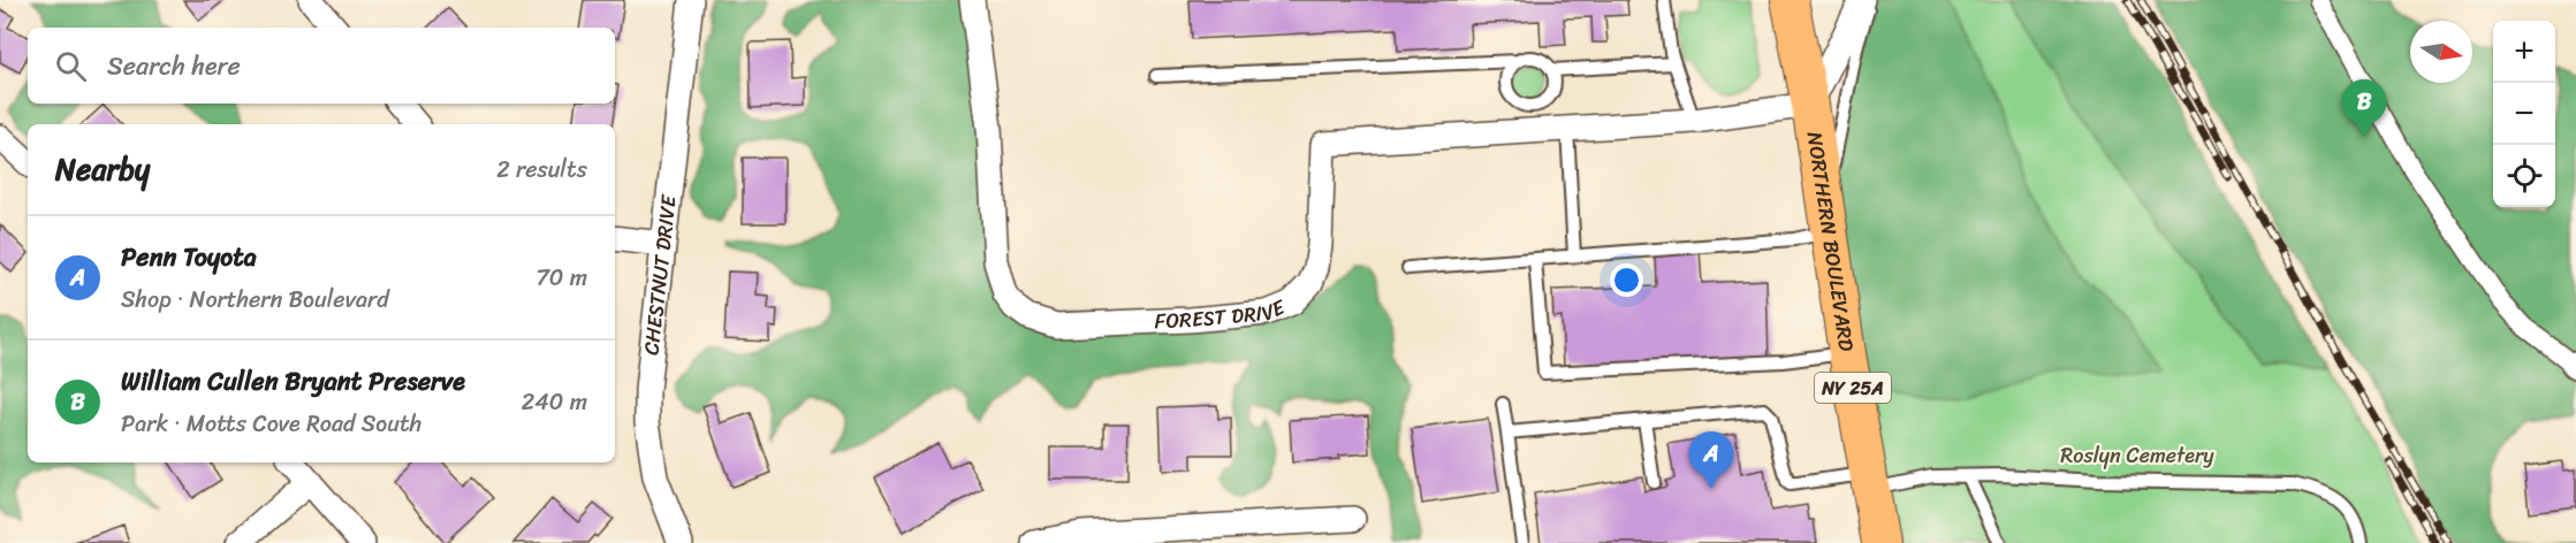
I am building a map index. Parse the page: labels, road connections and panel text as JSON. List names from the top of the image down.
{
  "streets": {
    "main road": ["NORTHERN BOULEVARD", "NY 25A"],
    "street": ["CHESTNUT DRIVE", "FOREST DRIVE"]
  },
  "crossings": [
    ["NORTHERN BOULEVARD", "FOREST DRIVE"]
  ],
  "parks": ["Roslyn Cemetery"],
  "north": "right",
  "page": {
    "map_buttons": ["+", "−"],
    "search": "Search here",
    "pins": ["B", "A"],
    "heading": ["Nearby", "2 results"],
    "list": [
      {
        "mark": "A",
        "name": "Penn Toyota",
        "note": "Shop · Northern Boulevard",
        "value": "70 m"
      },
      {
        "mark": "B",
        "name": "William Cullen Bryant Preserve",
        "note": "Park · Motts Cove Road South",
        "value": "240 m"
      }
    ]
  }
}
